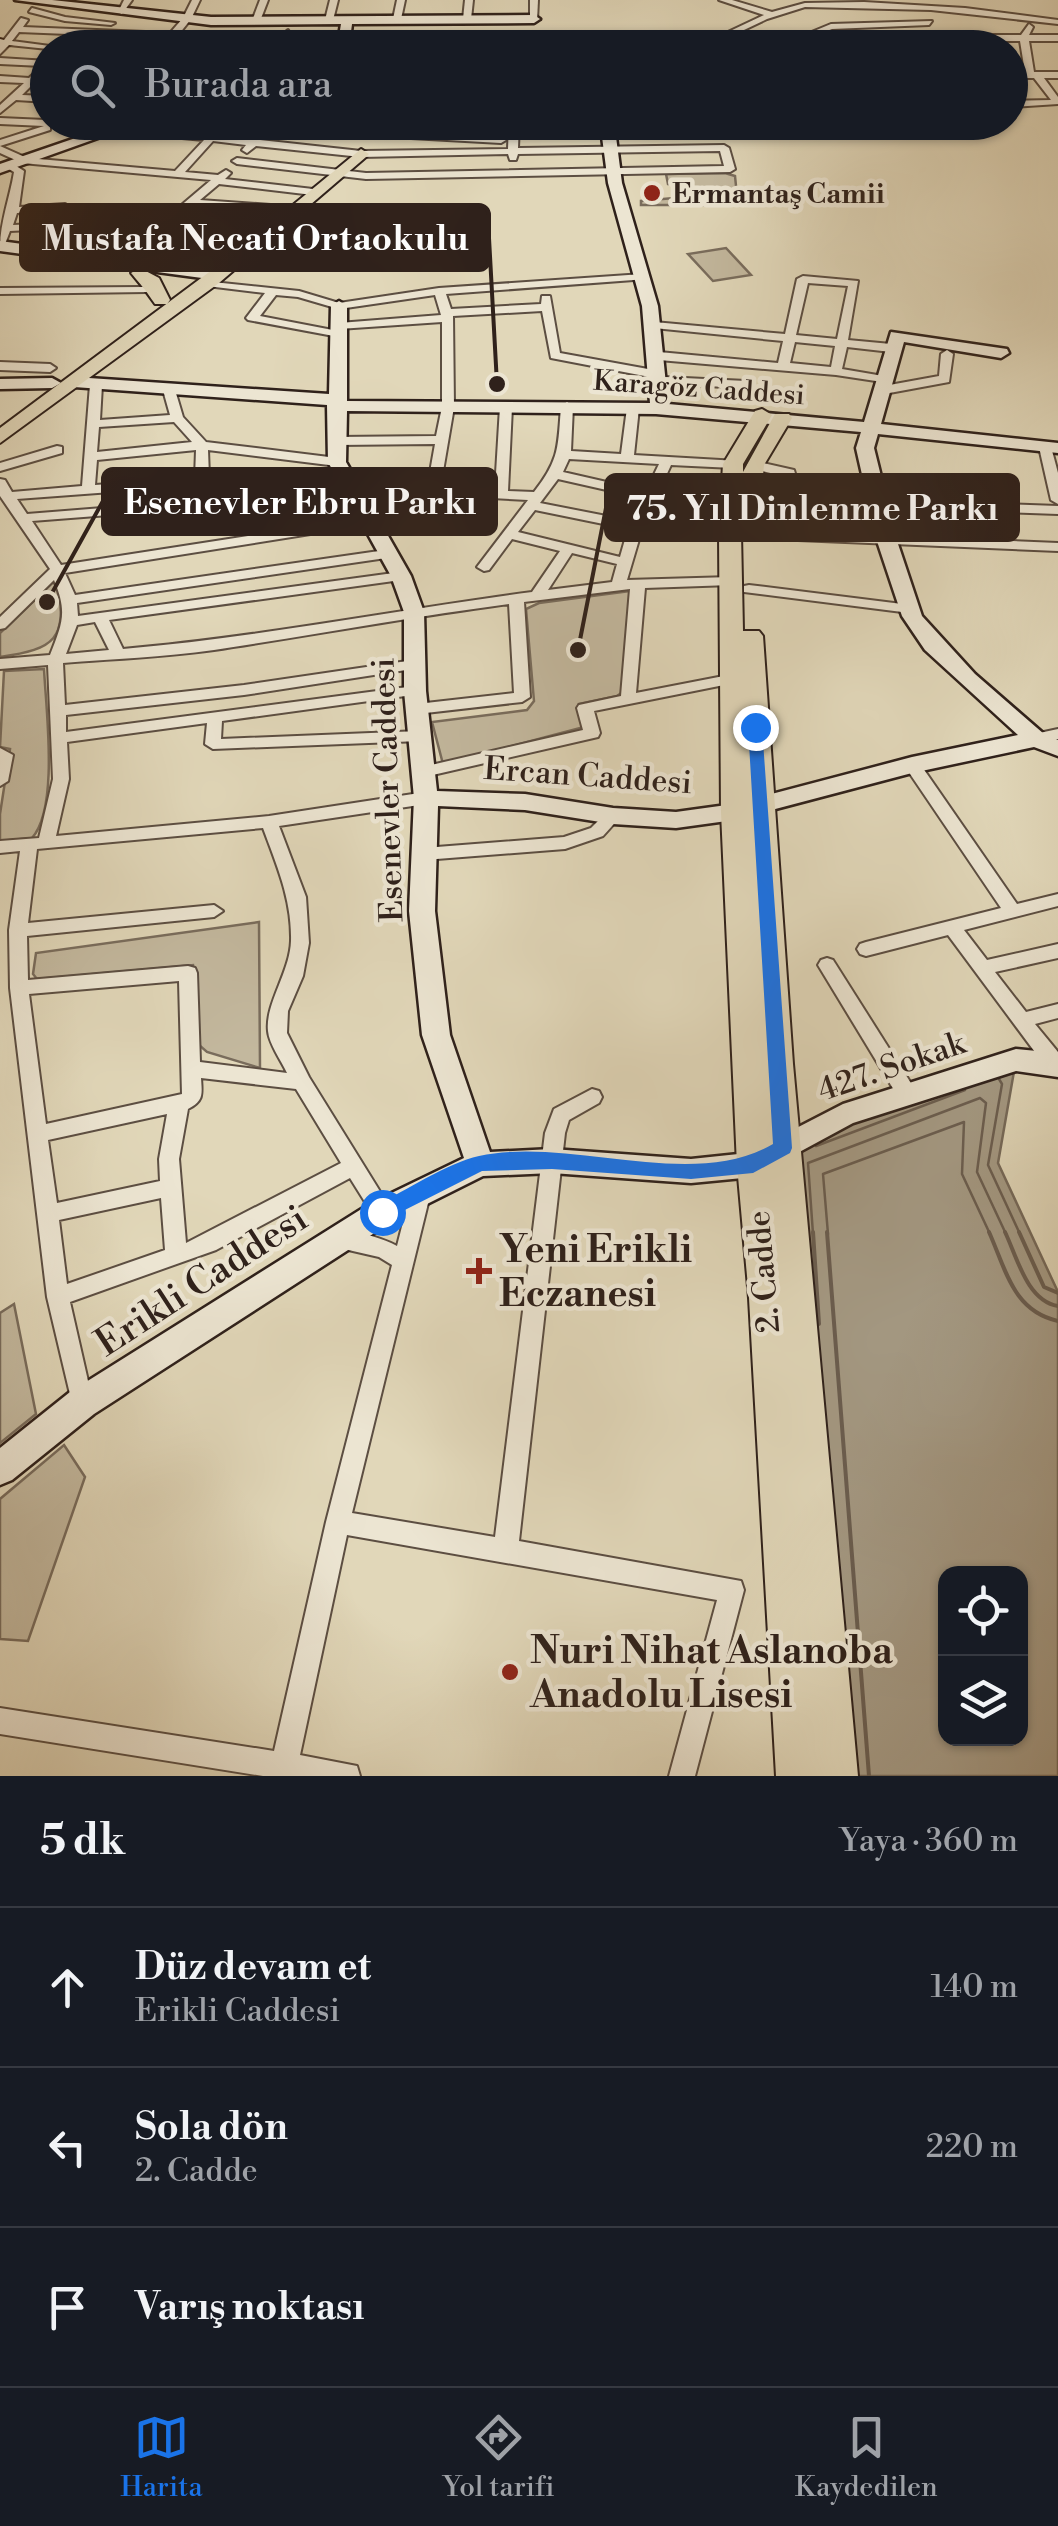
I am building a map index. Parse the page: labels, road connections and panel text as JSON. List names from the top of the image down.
{
  "streets": {
    "main road": [
      "Karagöz Caddesi",
      "Ercan Caddesi",
      "Esenevler Caddesi",
      "427. Sokak",
      "2. Cadde",
      "Erikli Caddesi"
    ]
  },
  "crossings": [
    ["Karagöz Caddesi", "Esenevler Caddesi"],
    ["Karagöz Caddesi", "2. Cadde"],
    ["Ercan Caddesi", "Esenevler Caddesi"],
    ["Ercan Caddesi", "2. Cadde"],
    ["Esenevler Caddesi", "Erikli Caddesi"],
    ["427. Sokak", "2. Cadde"],
    ["427. Sokak", "Erikli Caddesi"],
    ["2. Cadde", "Erikli Caddesi"]
  ],
  "places": {
    "other": [
      "Ermantaş Camii",
      "Mustafa Necati Ortaokulu",
      "Esenevler Ebru Parkı",
      "75. Yıl Dinlenme Parkı",
      "Nuri Nihat Aslanoba Anadolu Lisesi"
    ],
    "health": ["Yeni Erikli Eczanesi"]
  },
  "page": {
    "search": "Burada ara",
    "heading": ["5 dk", "Yaya · 360 m"],
    "list": [
      ["Düz devam et", "Erikli Caddesi", "140 m"],
      ["Sola dön", "2. Cadde", "220 m"],
      "Varış noktası"
    ],
    "nav": ["Harita", "Yol tarifi", "Kaydedilen"]
  }
}
